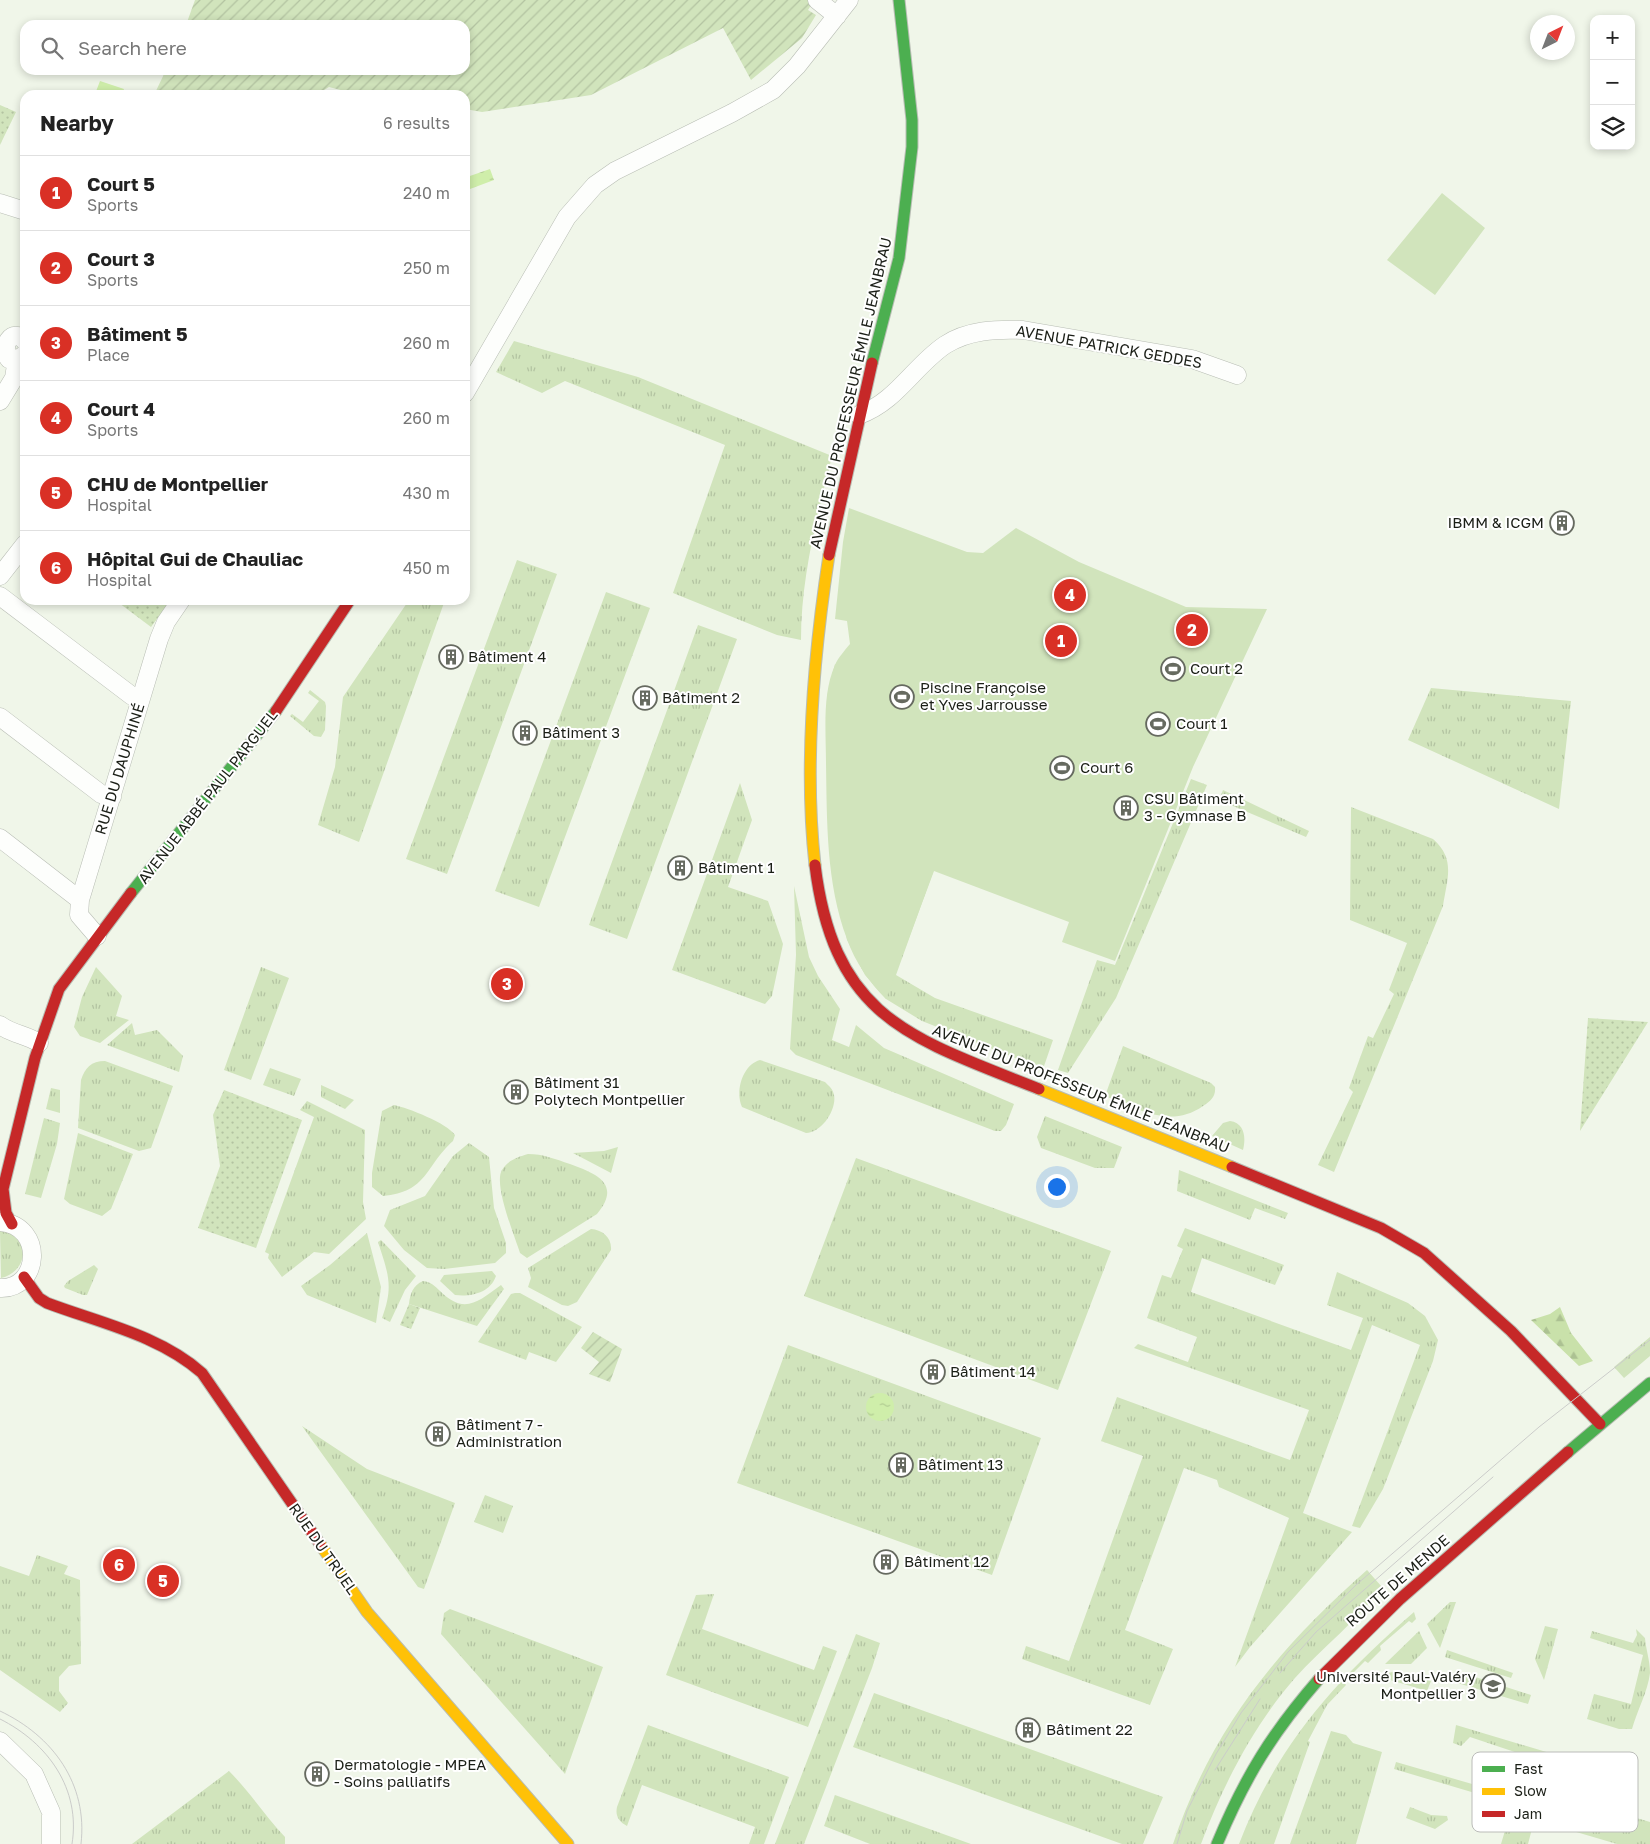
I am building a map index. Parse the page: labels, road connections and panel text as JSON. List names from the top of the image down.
{
  "streets": {
    "street": [
      "AVENUE PATRICK GEDDES",
      "AVENUE DU PROFESSEUR ÉMILE JEANBRAU",
      "RUE DU DAUPHINÉ",
      "AVENUE ABBÉ PAUL PARGUEL",
      "RUE DU TRUEL",
      "ROUTE DE MENDE"
    ]
  },
  "crossings": [
    ["AVENUE PATRICK GEDDES", "AVENUE DU PROFESSEUR ÉMILE JEANBRAU"],
    ["AVENUE DU PROFESSEUR ÉMILE JEANBRAU", "ROUTE DE MENDE"]
  ],
  "places": {
    "building": [
      "IBMM & ICGM",
      "Bâtiment 4",
      "Bâtiment 2",
      "Bâtiment 3",
      "CSU Bâtiment 3 - Gymnase B",
      "Bâtiment 1",
      "Bâtiment 31 Polytech Montpellier",
      "Bâtiment 14",
      "Bâtiment 7 - Administration",
      "Bâtiment 13",
      "Bâtiment 12",
      "Bâtiment 22",
      "Dermatologie - MPEA - Soins palliatifs"
    ],
    "sports": [
      "Court 2",
      "Piscine Françoise et Yves Jarrousse",
      "Court 1",
      "Court 6"
    ],
    "school or university": ["Université Paul-Valéry Montpellier 3"]
  },
  "legend": ["Fast", "Slow", "Jam"],
  "north": "top right",
  "page": {
    "map_buttons": ["+", "−"],
    "search": "Search here",
    "heading": ["Nearby", "6 results"],
    "list": [
      {
        "mark": "1",
        "name": "Court 5",
        "note": "Sports",
        "value": "240 m"
      },
      {
        "mark": "2",
        "name": "Court 3",
        "note": "Sports",
        "value": "250 m"
      },
      {
        "mark": "3",
        "name": "Bâtiment 5",
        "note": "Place",
        "value": "260 m"
      },
      {
        "mark": "4",
        "name": "Court 4",
        "note": "Sports",
        "value": "260 m"
      },
      {
        "mark": "5",
        "name": "CHU de Montpellier",
        "note": "Hospital",
        "value": "430 m"
      },
      {
        "mark": "6",
        "name": "Hôpital Gui de Chauliac",
        "note": "Hospital",
        "value": "450 m"
      }
    ],
    "pins": [
      "4",
      "2",
      "1",
      "3",
      "6",
      "5"
    ]
  }
}
